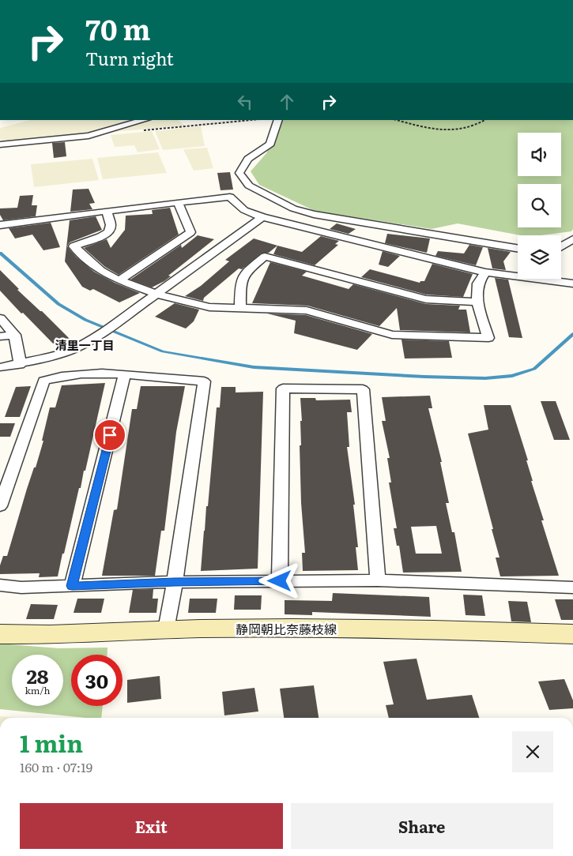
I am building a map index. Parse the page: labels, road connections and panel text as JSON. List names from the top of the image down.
{
  "streets": {
    "main road": ["静岡朝比奈藤枝線"]
  },
  "districts": ["清里一丁目"],
  "page": {
    "turn": ["70 m", "Turn right"],
    "speed": "28 km/h",
    "limit": "30",
    "heading": ["1 min", "160 m · 07:19"],
    "buttons": ["Exit", "Share"]
  }
}
